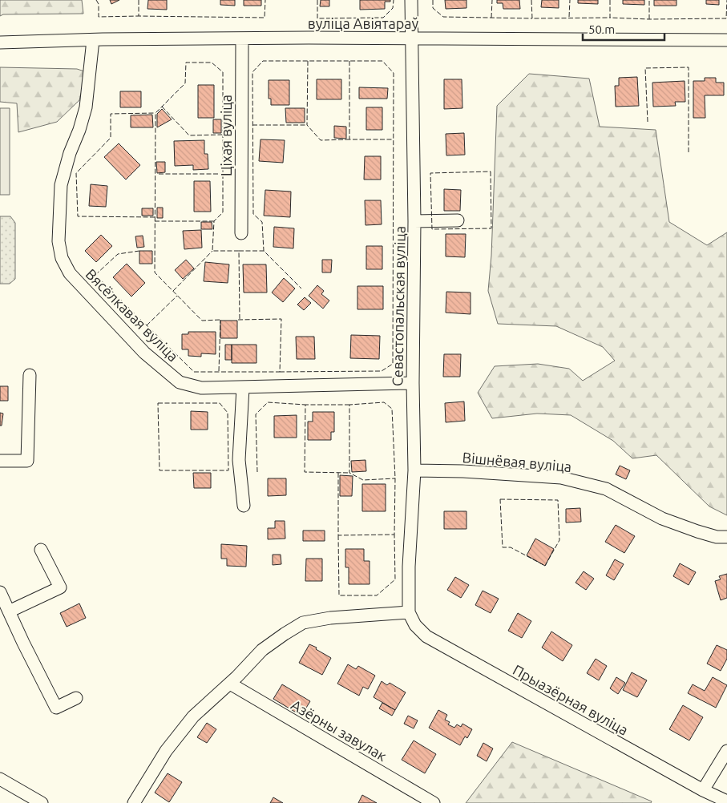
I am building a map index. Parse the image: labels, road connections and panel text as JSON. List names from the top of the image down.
{
  "streets": {
    "street": [
      "вуліца Авіятараў",
      "Ціхая вуліца",
      "Севастопальская вуліца",
      "Вясёлкавая вуліца",
      "Вішнёвая вуліца",
      "Прыазёрная вуліца",
      "Азёрны завулак"
    ]
  },
  "crossings": [
    ["вуліца Авіятараў", "Ціхая вуліца"],
    ["вуліца Авіятараў", "Севастопальская вуліца"],
    ["вуліца Авіятараў", "Вясёлкавая вуліца"],
    ["Севастопальская вуліца", "Вясёлкавая вуліца"],
    ["Севастопальская вуліца", "Вішнёвая вуліца"],
    ["Севастопальская вуліца", "Прыазёрная вуліца"]
  ],
  "scale_bar": "50 m"
}
